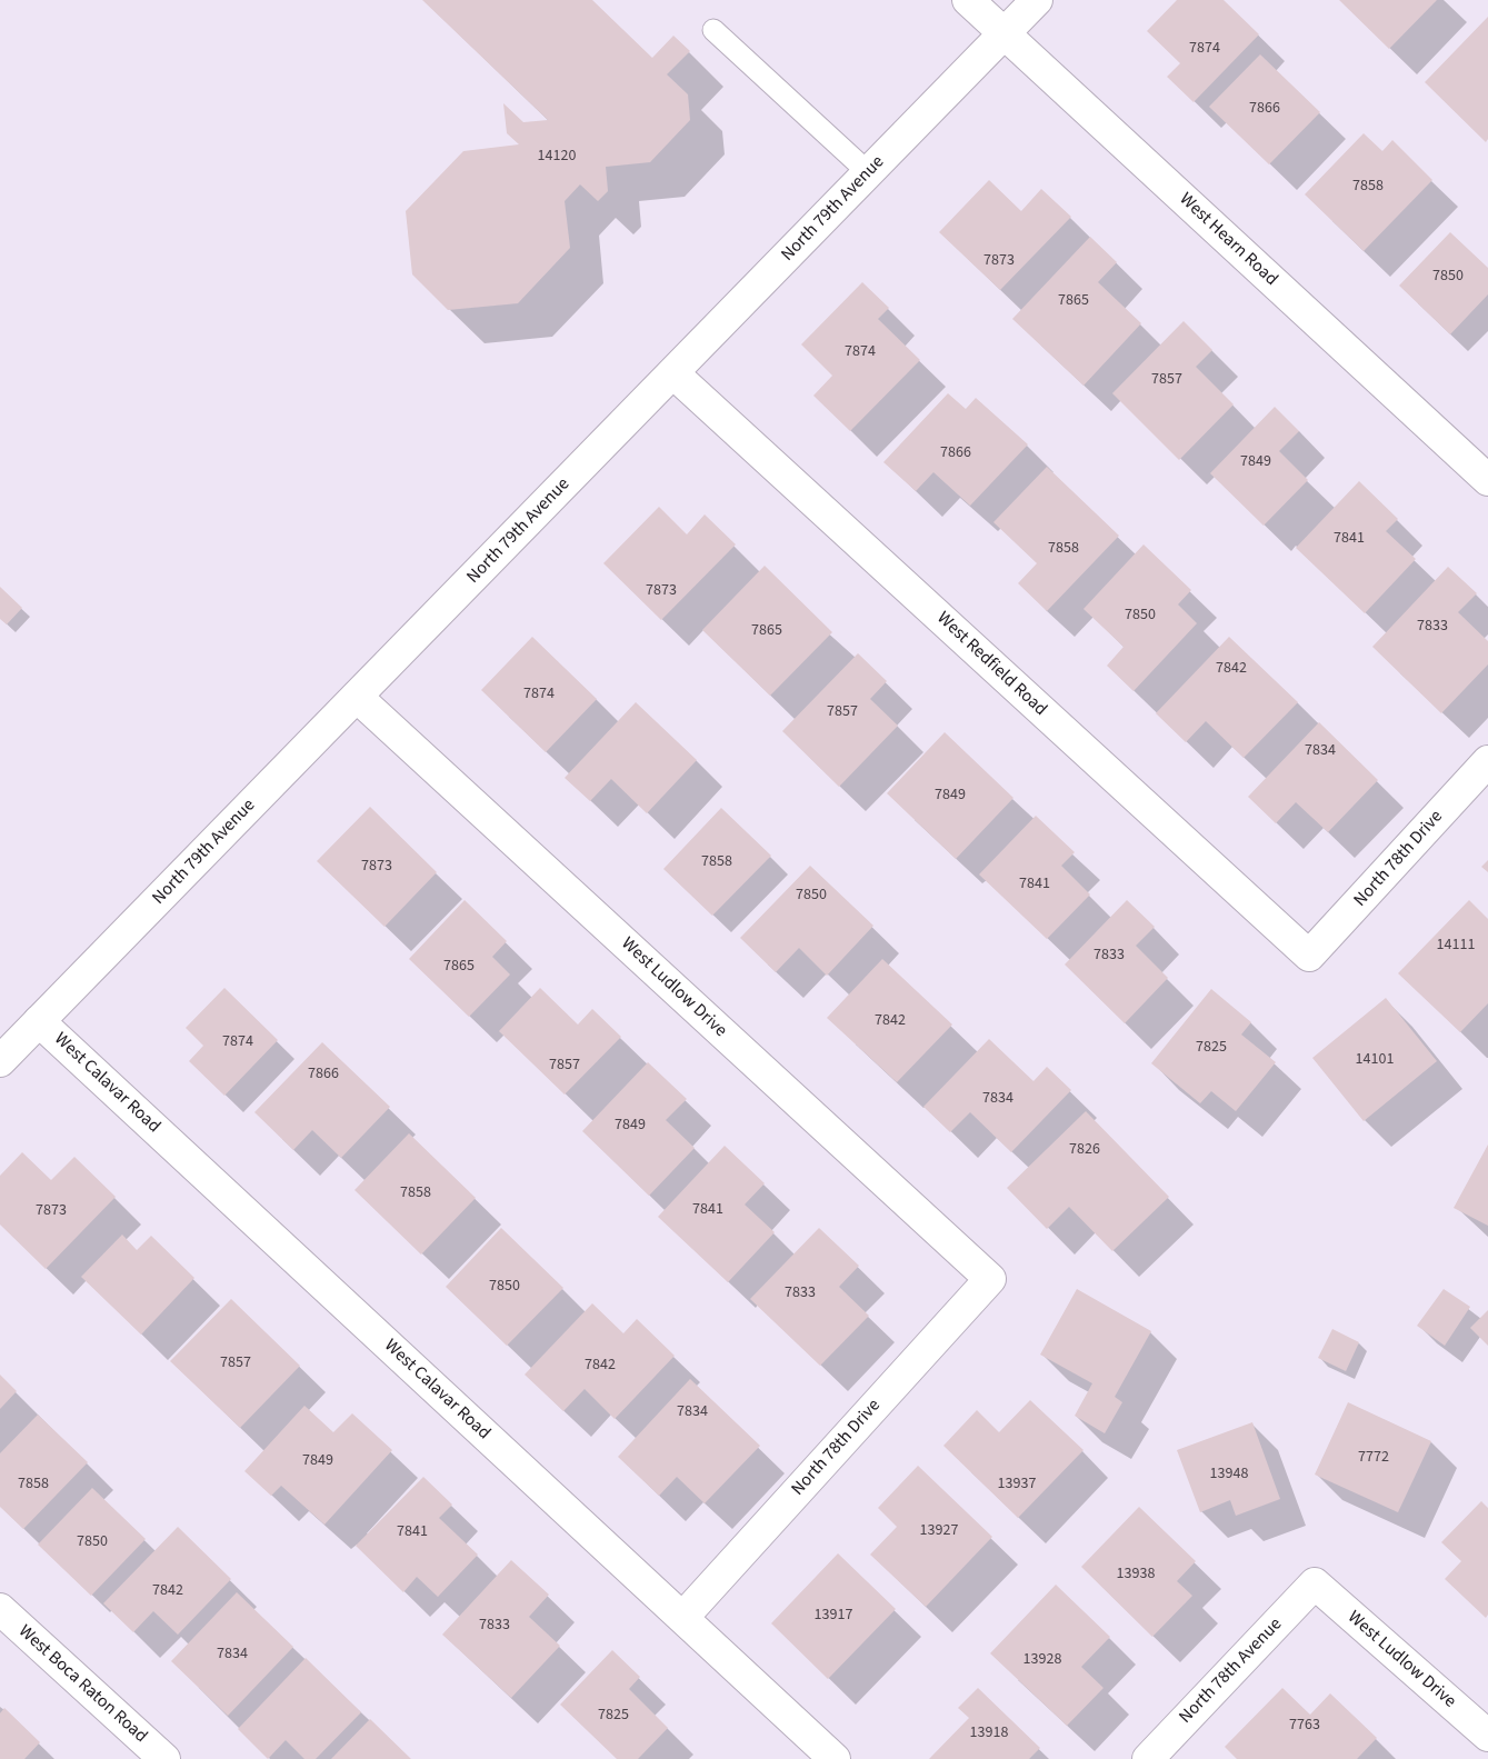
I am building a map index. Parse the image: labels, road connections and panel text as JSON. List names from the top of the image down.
{
  "streets": {
    "street": [
      "North 79th Avenue",
      "West Hearn Road",
      "West Redfield Road",
      "North 78th Drive",
      "West Ludlow Drive",
      "West Calavar Road",
      "North 78th Avenue",
      "West Boca Raton Road"
    ]
  },
  "crossings": [
    ["North 79th Avenue", "West Hearn Road"],
    ["North 79th Avenue", "West Redfield Road"],
    ["North 79th Avenue", "West Ludlow Drive"],
    ["North 79th Avenue", "West Calavar Road"],
    ["West Redfield Road", "North 78th Drive"],
    ["North 78th Drive", "West Ludlow Drive"],
    ["North 78th Drive", "West Calavar Road"],
    ["West Ludlow Drive", "North 78th Avenue"]
  ],
  "house_numbers": [
    "7874",
    "7866",
    "14120",
    "7858",
    "7873",
    "7850",
    "7865",
    "7874",
    "7857",
    "7866",
    "7849",
    "7841",
    "7858",
    "7873",
    "7850",
    "7833",
    "7865",
    "7842",
    "7874",
    "7857",
    "7834",
    "7849",
    "7858",
    "7873",
    "7841",
    "7850",
    "14111",
    "7833",
    "7865",
    "7842",
    "7874",
    "7825",
    "14101",
    "7857",
    "7866",
    "7834",
    "7849",
    "7826",
    "7858",
    "7841",
    "7873",
    "7850",
    "7833",
    "7857",
    "7842",
    "7834",
    "7772",
    "7849",
    "13948",
    "7858",
    "13937",
    "13927",
    "7841",
    "7850",
    "13938",
    "7842",
    "13917",
    "7833",
    "7834",
    "13928",
    "7825",
    "7763",
    "13918"
  ]
}
